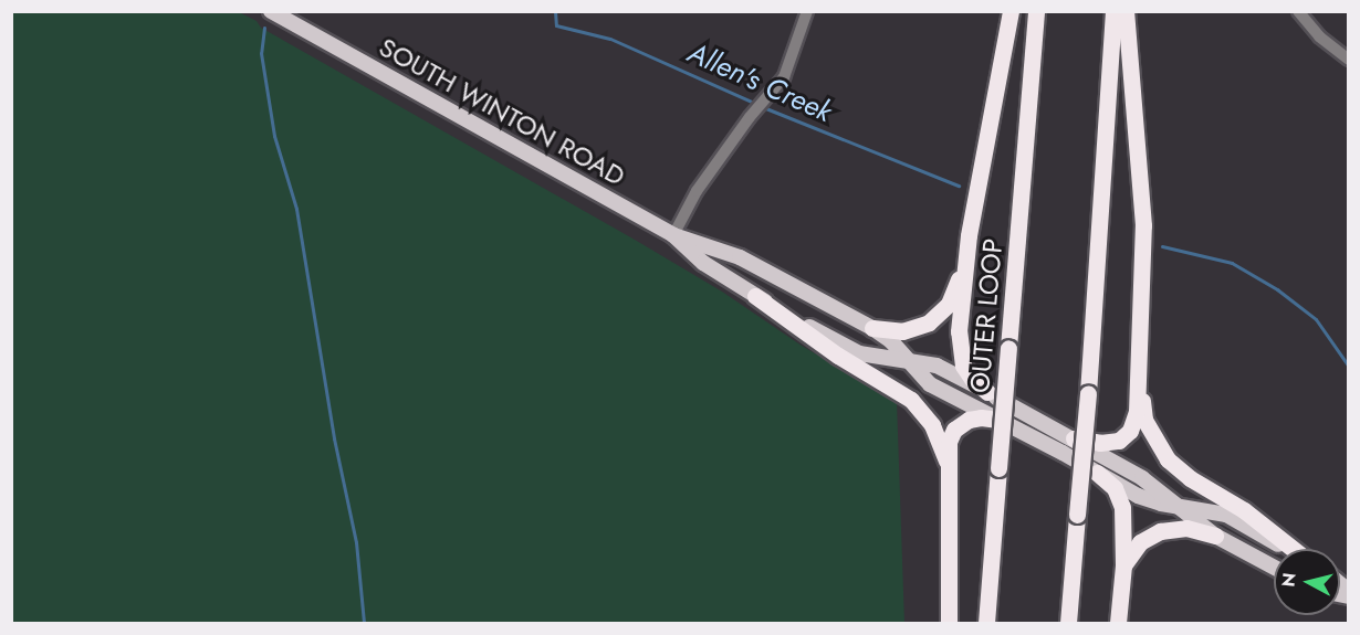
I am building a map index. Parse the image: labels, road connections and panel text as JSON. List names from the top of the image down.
{
  "streets": {
    "highway": ["OUTER LOOP"],
    "main road": ["SOUTH WINTON ROAD"]
  },
  "water": ["Allen's Creek"],
  "north": "left"
}
